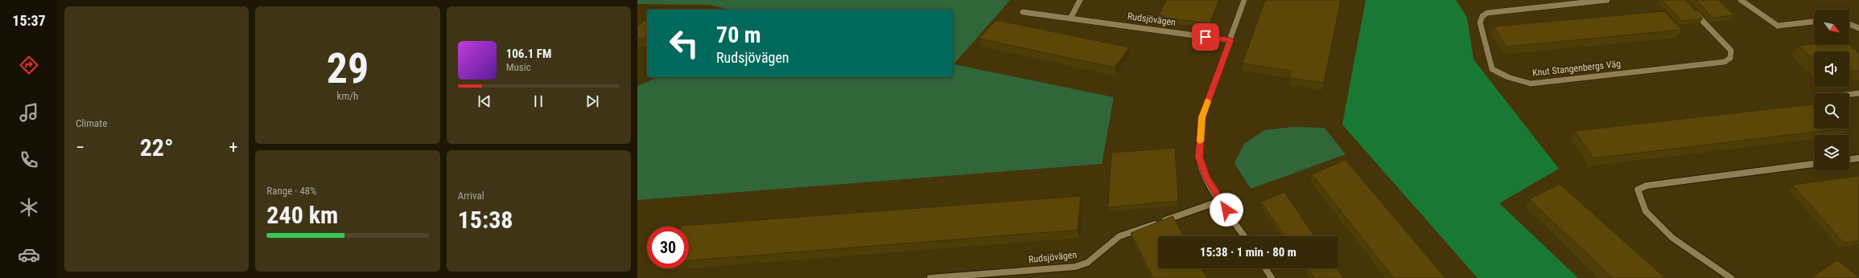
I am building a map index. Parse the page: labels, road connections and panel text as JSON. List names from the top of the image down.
{
  "streets": {
    "street": ["Rudsjövägen", "Knut Stangenbergs Väg"]
  },
  "north": "bottom right",
  "page": {
    "tabs": "15:37",
    "tile": [
      "Climate",
      ["29", "km/h"],
      ["Range · 48%", "240 km"],
      ["Arrival", "15:38"]
    ],
    "turn": ["70 m", "Rudsjövägen"],
    "song": ["106.1 FM", "Music"],
    "heat": ["−", "22°", "+"],
    "limit": "30",
    "trip": "15:38 · 1 min · 80 m"
  }
}
